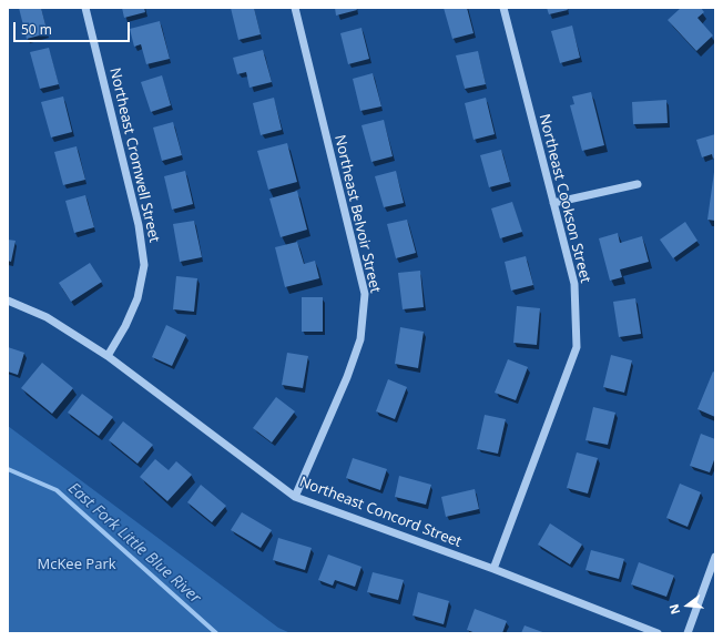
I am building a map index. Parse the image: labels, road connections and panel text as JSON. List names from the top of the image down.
{
  "streets": {
    "street": [
      "Northeast Cromwell Street",
      "Northeast Cookson Street",
      "Northeast Belvoir Street",
      "Northeast Concord Street"
    ]
  },
  "crossings": [
    ["Northeast Cromwell Street", "Northeast Concord Street"],
    ["Northeast Cookson Street", "Northeast Concord Street"],
    ["Northeast Belvoir Street", "Northeast Concord Street"]
  ],
  "water": ["East Fork Little Blue River"],
  "parks": ["McKee Park"],
  "scale_bar": "50 m",
  "north": "left"
}
